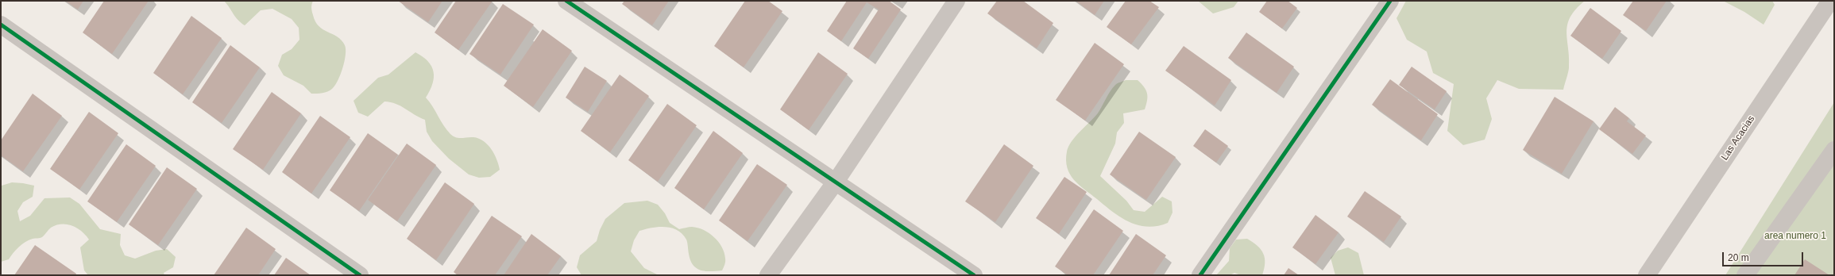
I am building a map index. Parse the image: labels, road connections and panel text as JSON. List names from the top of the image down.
{
  "streets": {
    "street": ["Las Acacias"]
  },
  "parks": ["area numero 1"],
  "scale_bar": "20 m"
}
